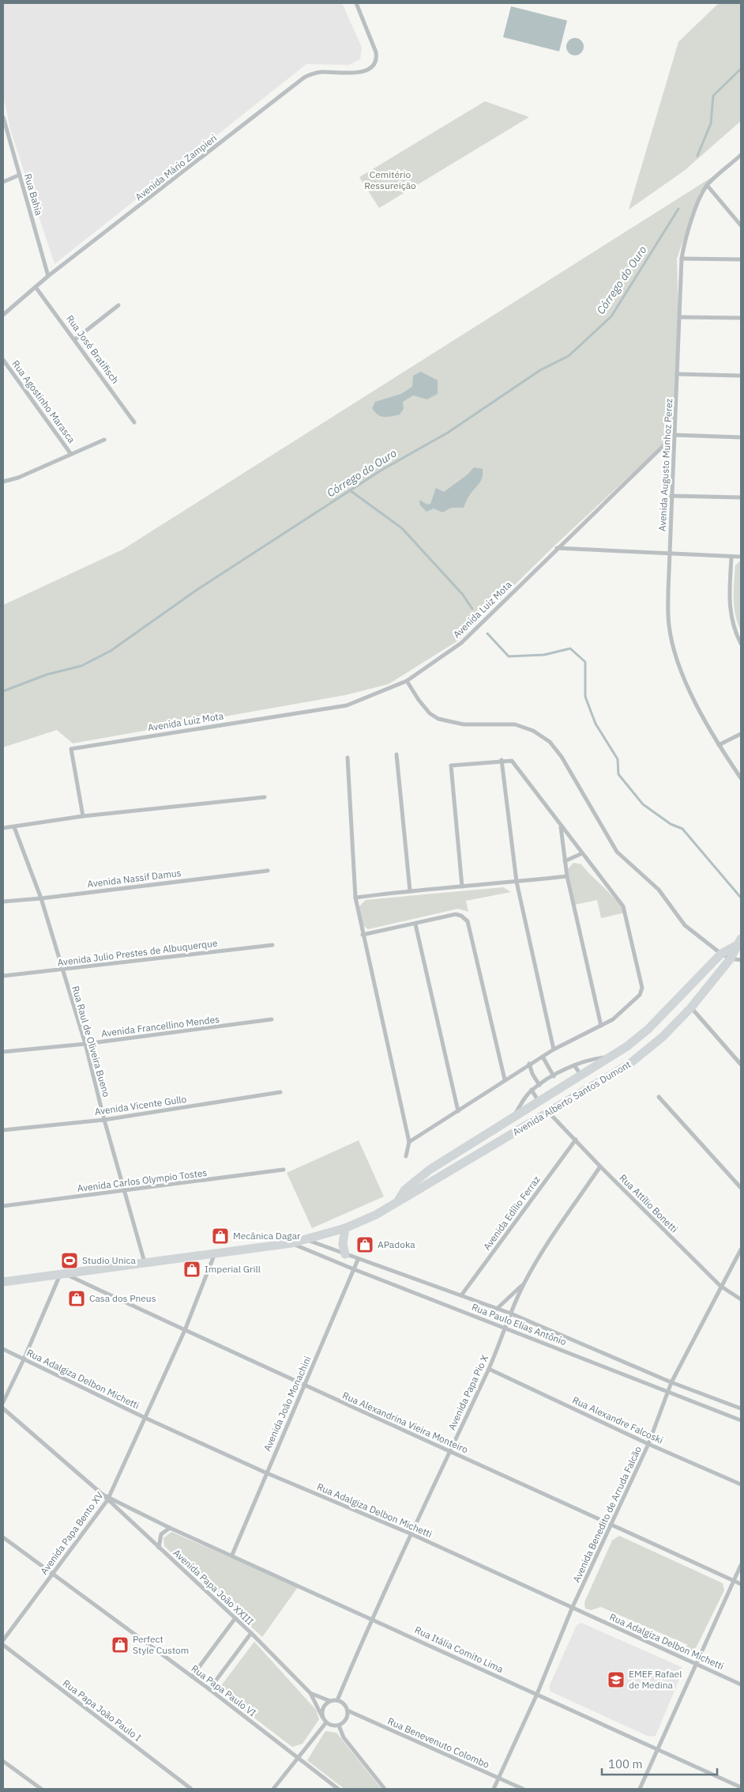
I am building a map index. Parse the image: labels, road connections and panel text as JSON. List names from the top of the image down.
{
  "streets": {
    "street": [
      "Avenida Mário Zampieri",
      "Rua Bahia",
      "Rua José Bratifisch",
      "Rua Agostinho Marasca",
      "Avenida Augusto Munhoz Perez",
      "Avenida Luiz Mota",
      "Avenida Nassif Damus",
      "Avenida Julio Prestes de Albuquerque",
      "Avenida Francellino Mendes",
      "Rua Raul de Oliveira Bueno",
      "Avenida Alberto Santos Dumont",
      "Avenida Vicente Gullo",
      "Avenida Carlos Olympio Tostes",
      "Rua Attílio Bonetti",
      "Avenida Edílio Ferraz",
      "Rua Paulo Elias Antônio",
      "Rua Adalgiza Delbon Michetti",
      "Avenida Papa Pio X",
      "Avenida João Monachini",
      "Rua Alexandre Falcoski",
      "Rua Alexandrina Vieira Monteiro",
      "Avenida Benedito de Arruda Falcão",
      "Avenida Papa Bento XV",
      "Avenida Papa João XXIII",
      "Rua Itália Comito Lima",
      "Rua Papa Paulo VI",
      "Rua Papa João Paulo I",
      "Rua Benevenuto Colombo"
    ]
  },
  "crossings": [
    ["Avenida Mário Zampieri", "Rua Bahia"],
    ["Avenida Mário Zampieri", "Rua José Bratifisch"],
    ["Avenida Augusto Munhoz Perez", "Avenida Luiz Mota"],
    ["Avenida Nassif Damus", "Rua Raul de Oliveira Bueno"],
    ["Avenida Julio Prestes de Albuquerque", "Rua Raul de Oliveira Bueno"],
    ["Avenida Francellino Mendes", "Rua Raul de Oliveira Bueno"],
    ["Rua Raul de Oliveira Bueno", "Avenida Alberto Santos Dumont"],
    ["Rua Raul de Oliveira Bueno", "Avenida Vicente Gullo"],
    ["Rua Raul de Oliveira Bueno", "Avenida Carlos Olympio Tostes"],
    ["Avenida Alberto Santos Dumont", "Rua Attílio Bonetti"],
    ["Avenida Alberto Santos Dumont", "Rua Paulo Elias Antônio"],
    ["Avenida Alberto Santos Dumont", "Rua Alexandrina Vieira Monteiro"],
    ["Avenida Alberto Santos Dumont", "Avenida Papa Bento XV"],
    ["Rua Attílio Bonetti", "Avenida Edílio Ferraz"],
    ["Rua Attílio Bonetti", "Avenida Papa Pio X"],
    ["Rua Attílio Bonetti", "Avenida Benedito de Arruda Falcão"],
    ["Avenida Edílio Ferraz", "Rua Paulo Elias Antônio"],
    ["Rua Paulo Elias Antônio", "Avenida Papa Pio X"],
    ["Rua Paulo Elias Antônio", "Avenida João Monachini"],
    ["Rua Paulo Elias Antônio", "Avenida Benedito de Arruda Falcão"],
    ["Rua Adalgiza Delbon Michetti", "Avenida Papa Pio X"],
    ["Rua Adalgiza Delbon Michetti", "Avenida João Monachini"],
    ["Rua Adalgiza Delbon Michetti", "Avenida Benedito de Arruda Falcão"],
    ["Rua Adalgiza Delbon Michetti", "Avenida Papa Bento XV"],
    ["Avenida Papa Pio X", "Rua Alexandre Falcoski"],
    ["Avenida Papa Pio X", "Rua Alexandrina Vieira Monteiro"],
    ["Avenida Papa Pio X", "Avenida Papa João XXIII"],
    ["Avenida Papa Pio X", "Rua Itália Comito Lima"],
    ["Avenida Papa Pio X", "Rua Benevenuto Colombo"],
    ["Avenida João Monachini", "Rua Alexandrina Vieira Monteiro"],
    ["Avenida João Monachini", "Rua Itália Comito Lima"],
    ["Rua Alexandre Falcoski", "Avenida Benedito de Arruda Falcão"],
    ["Rua Alexandrina Vieira Monteiro", "Avenida Benedito de Arruda Falcão"],
    ["Rua Alexandrina Vieira Monteiro", "Avenida Papa Bento XV"],
    ["Avenida Benedito de Arruda Falcão", "Rua Itália Comito Lima"],
    ["Avenida Benedito de Arruda Falcão", "Rua Benevenuto Colombo"],
    ["Avenida Papa Bento XV", "Avenida Papa João XXIII"],
    ["Avenida Papa Bento XV", "Rua Itália Comito Lima"],
    ["Avenida Papa Bento XV", "Rua Papa Paulo VI"],
    ["Avenida Papa João XXIII", "Rua Itália Comito Lima"],
    ["Avenida Papa João XXIII", "Rua Benevenuto Colombo"]
  ],
  "water": ["Córrego do Ouro"],
  "parks": ["Cemitério Ressureição"],
  "places": {
    "shop": [
      "Mecânica Dagar",
      "APadoka",
      "Imperial Grill",
      "Casa dos Pneus",
      "Perfect Style Custom"
    ],
    "sports": ["Studio Unica"],
    "school or university": ["EMEF Rafael de Medina"]
  },
  "scale_bar": "100 m"
}
